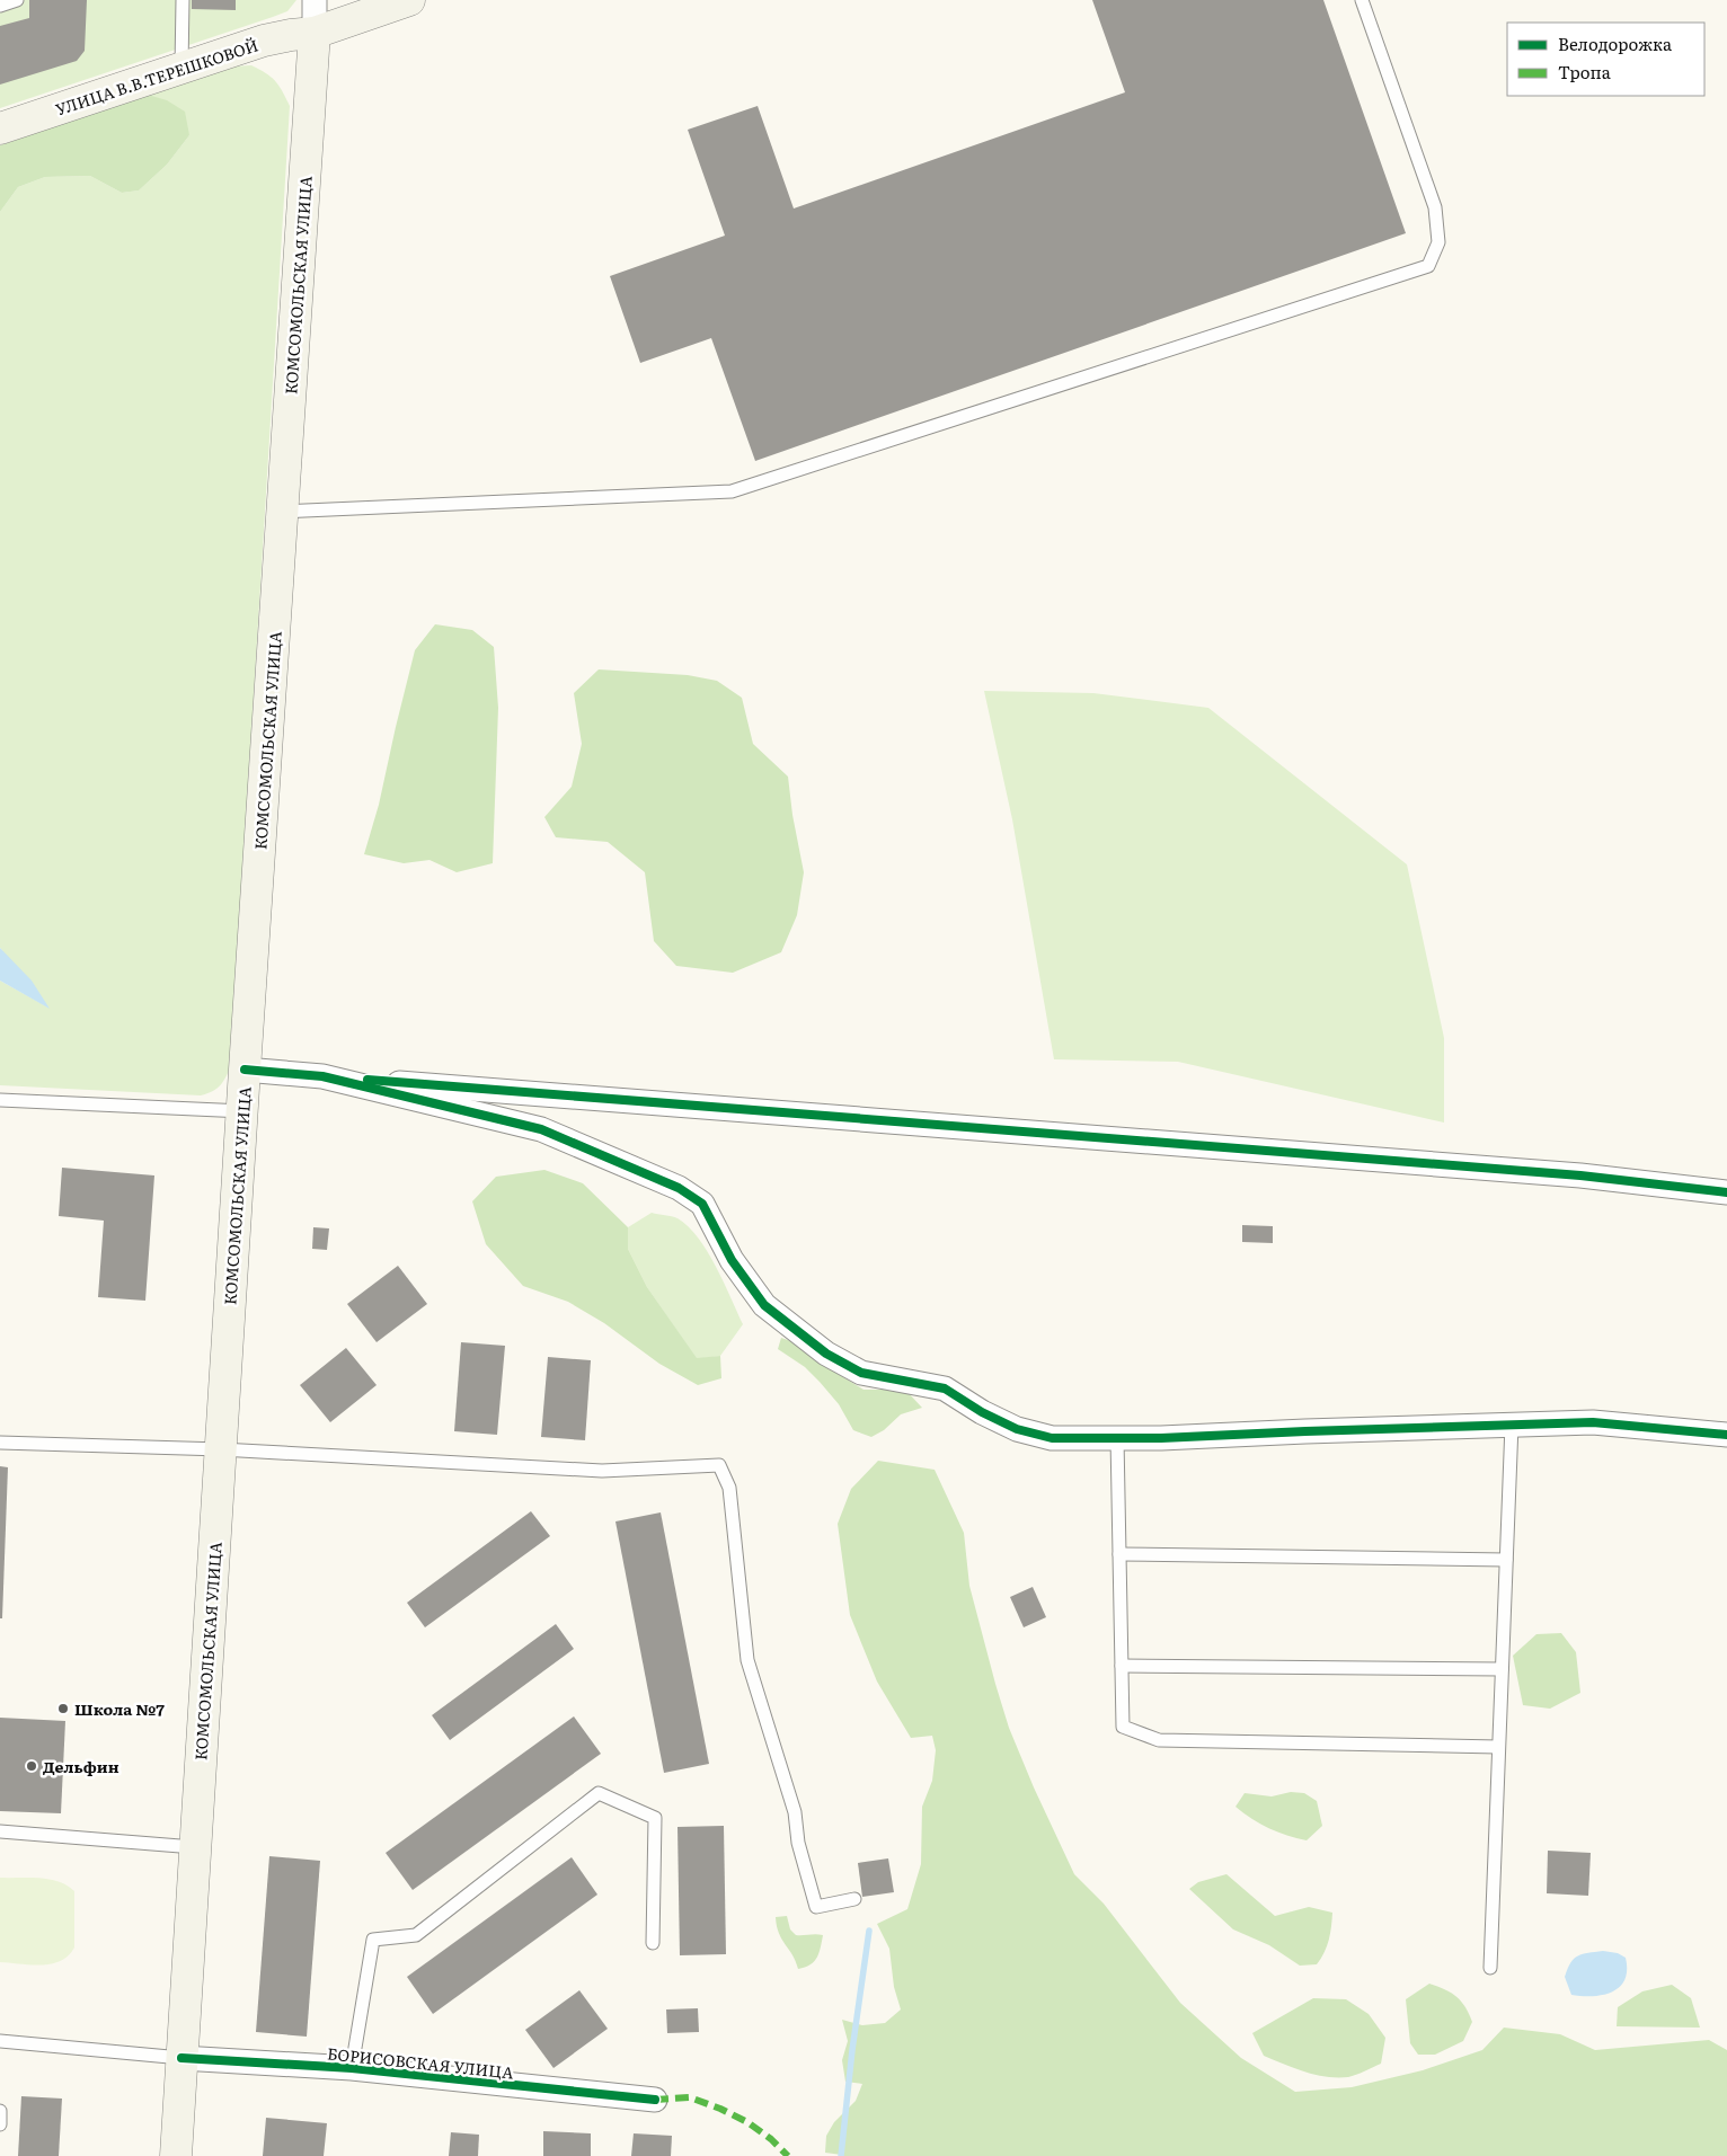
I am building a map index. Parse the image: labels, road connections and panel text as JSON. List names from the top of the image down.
{
  "streets": {
    "main road": ["УЛИЦА В.В.ТЕРЕШКОВОЙ", "КОМСОМОЛЬСКАЯ УЛИЦА"],
    "street": ["БОРИСОВСКАЯ УЛИЦА"]
  },
  "crossings": [
    ["УЛИЦА В.В.ТЕРЕШКОВОЙ", "КОМСОМОЛЬСКАЯ УЛИЦА"],
    ["КОМСОМОЛЬСКАЯ УЛИЦА", "БОРИСОВСКАЯ УЛИЦА"]
  ],
  "places": ["Школа №7", "Дельфин"],
  "legend": ["Велодорожка", "Тропа"]
}
